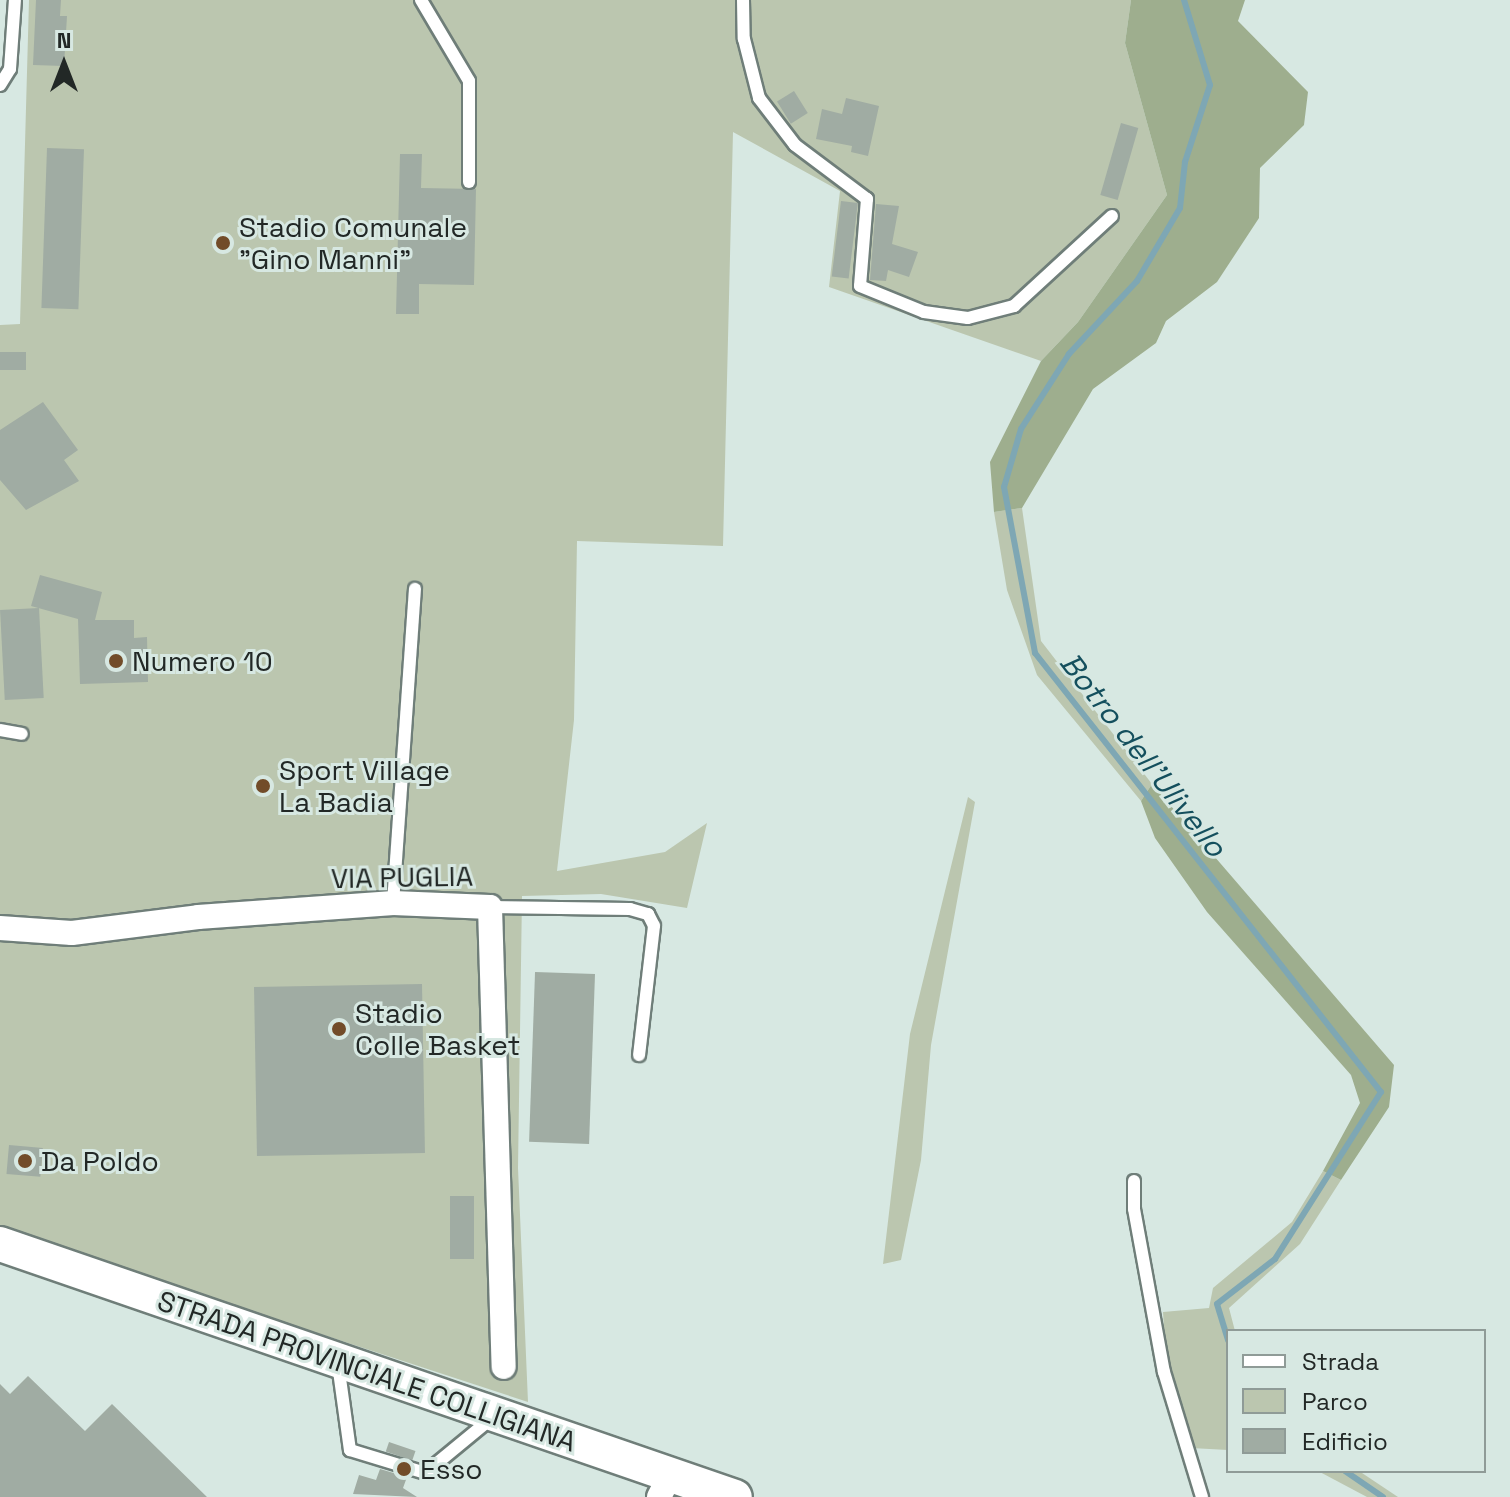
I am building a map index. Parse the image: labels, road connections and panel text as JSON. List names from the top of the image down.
{
  "streets": {
    "main road": ["STRADA PROVINCIALE COLLIGIANA"],
    "street": ["VIA PUGLIA"]
  },
  "water": ["Botro dell'Ulivello"],
  "places": [
    "Stadio Comunale \"Gino Manni\"",
    "Numero 10",
    "Sport Village La Badia",
    "Stadio Colle Basket",
    "Da Poldo",
    "Esso"
  ],
  "legend": ["Strada", "Parco", "Edificio"],
  "north": "top"
}
